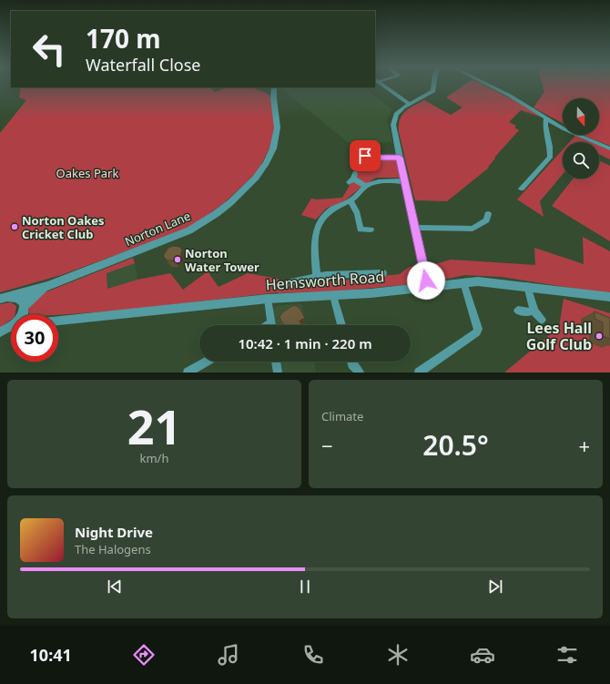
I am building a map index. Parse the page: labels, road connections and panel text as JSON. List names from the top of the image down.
{
  "streets": {
    "street": ["Norton Lane", "Hemsworth Road"]
  },
  "parks": ["Oakes Park"],
  "places": ["Norton Oakes Cricket Club", "Norton Water Tower", "Lees Hall Golf Club"],
  "north": "bottom",
  "page": {
    "turn": ["170 m", "Waterfall Close"],
    "limit": "30",
    "trip": "10:42 · 1 min · 220 m",
    "tile": [
      ["21", "km/h"],
      "Climate"
    ],
    "heat": ["−", "20.5°", "+"],
    "song": ["Night Drive", "The Halogens"],
    "tabs": "10:41"
  }
}
